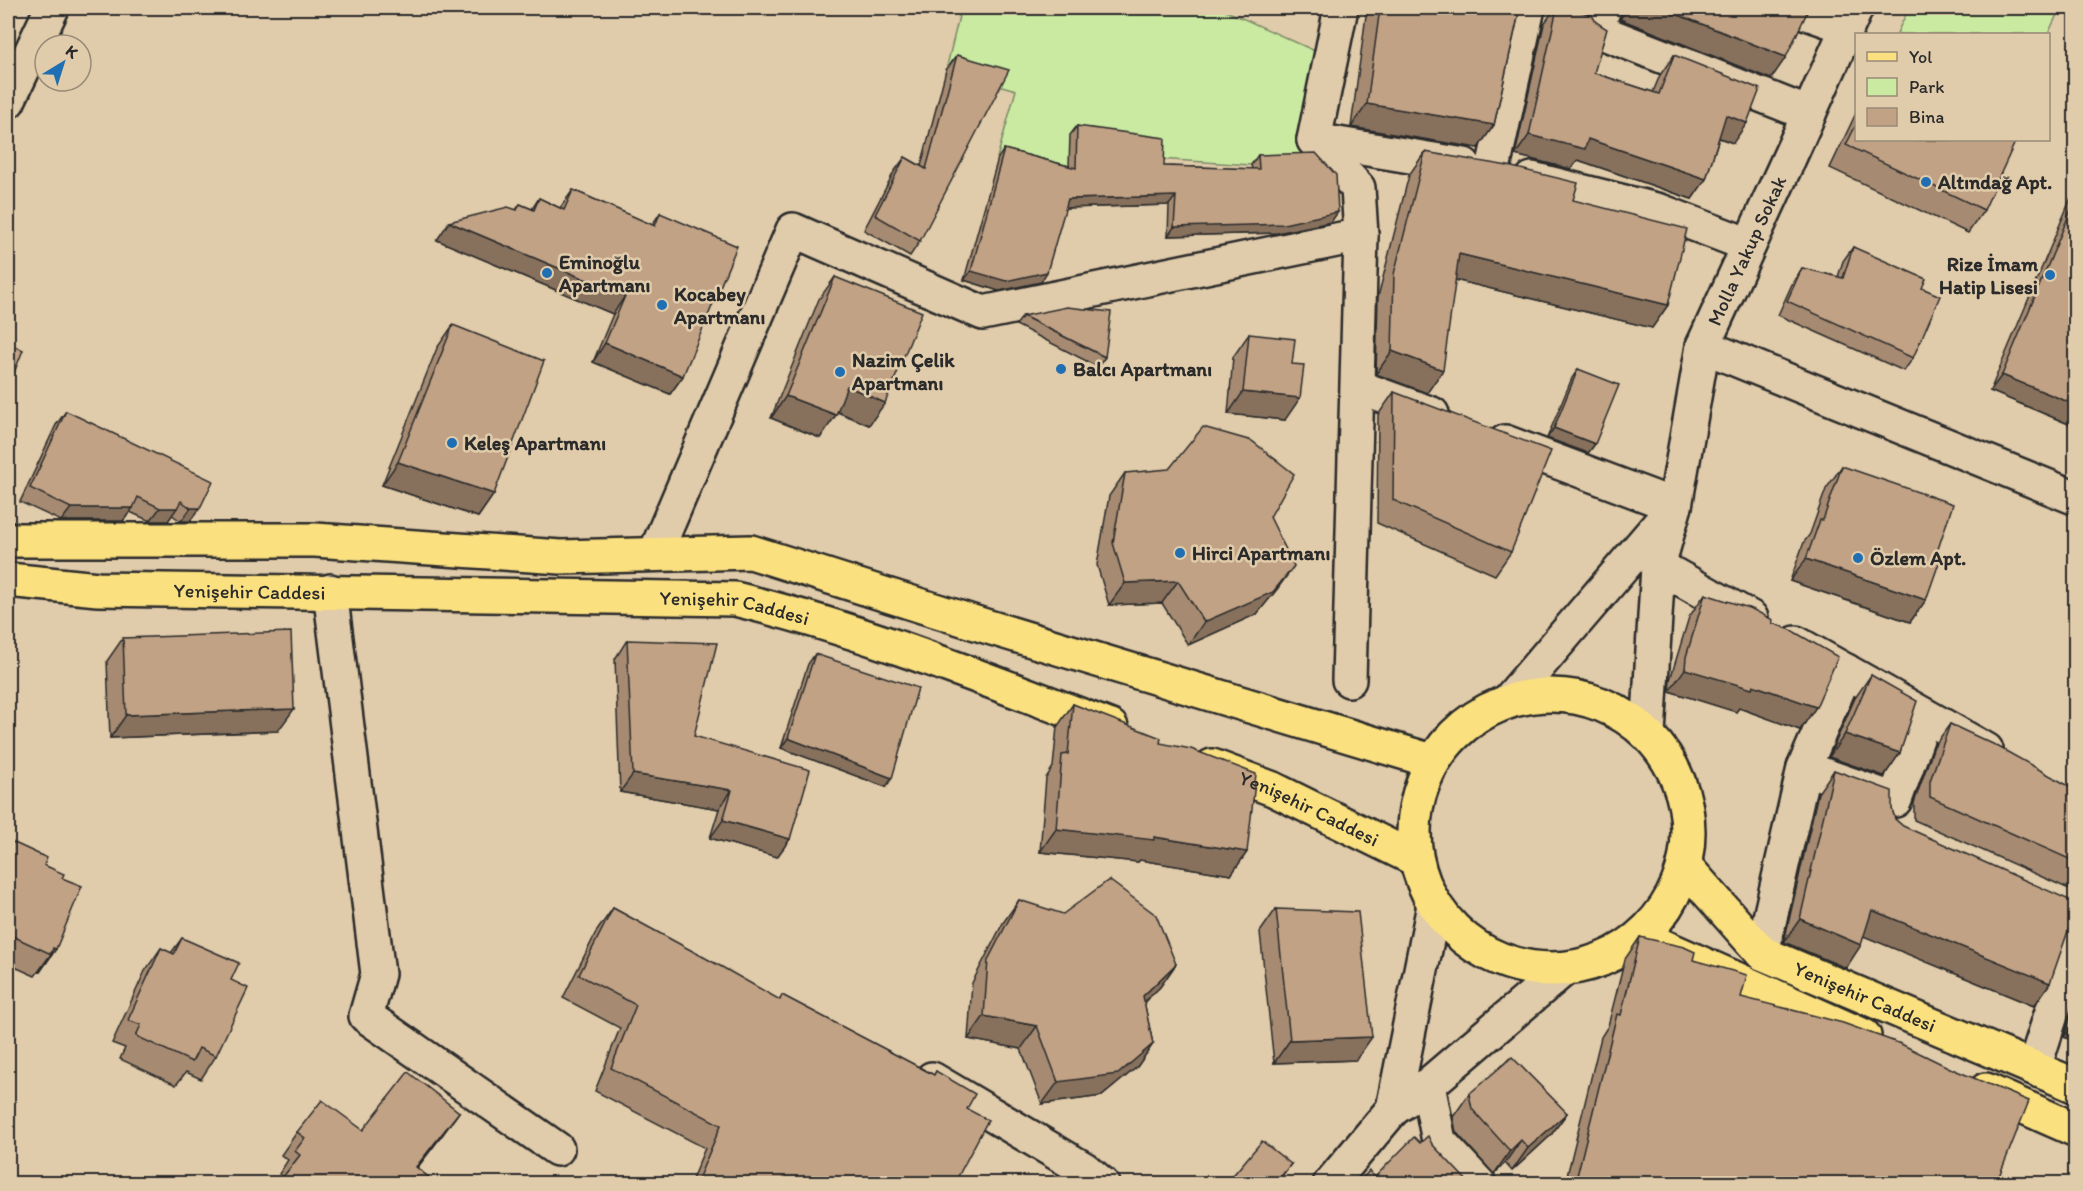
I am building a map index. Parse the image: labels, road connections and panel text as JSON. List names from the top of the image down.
{
  "streets": {
    "main road": ["Yenişehir Caddesi"],
    "street": ["Molla Yakup Sokak"]
  },
  "places": [
    "Altındağ Apt.",
    "Eminoğlu Apartmanı",
    "Rize İmam Hatip Lisesi",
    "Kocabey Apartmanı",
    "Balcı Apartmanı",
    "Nazim Çelik Apartmanı",
    "Keleş Apartmanı",
    "Hirci Apartmanı",
    "Özlem Apt."
  ],
  "legend": ["Yol", "Park", "Bina"],
  "north": "top right"
}
